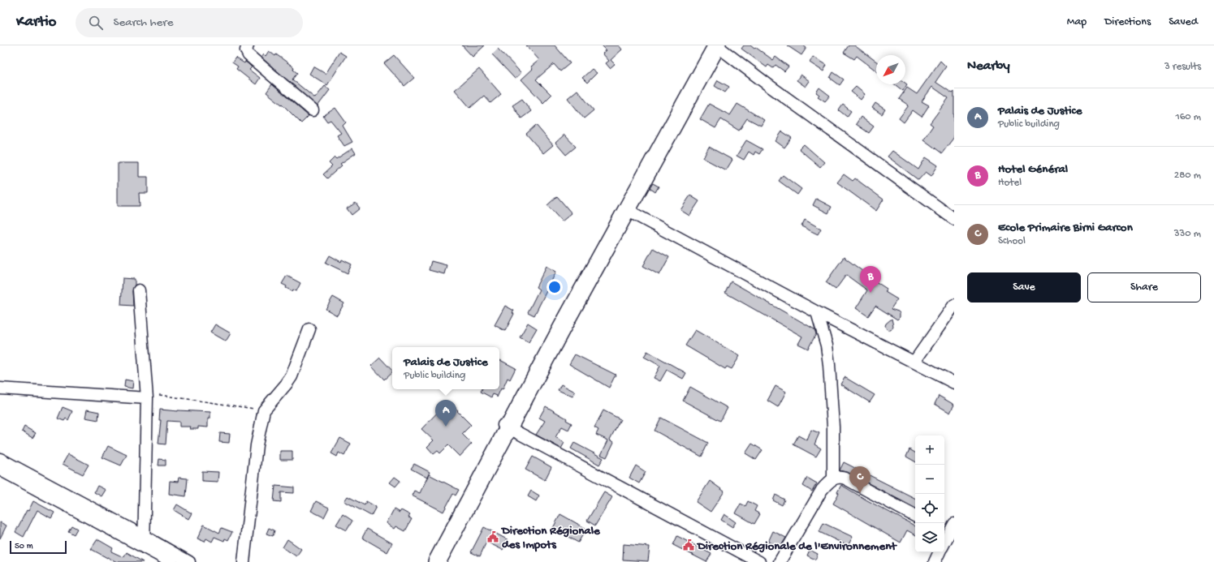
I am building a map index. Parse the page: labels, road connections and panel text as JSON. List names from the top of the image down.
{
  "places": {
    "public building": ["Direction Régionale des Impots", "Direction Régionale de l'Environnement"]
  },
  "scale_bar": "50 m",
  "north": "bottom left",
  "page": {
    "header": "Kartio",
    "search": "Search here",
    "nav": ["Map", "Directions", "Saved"],
    "heading": ["Nearby", "3 results"],
    "list": [
      {
        "mark": "A",
        "name": "Palais de Justice",
        "note": "Public building",
        "value": "160 m"
      },
      {
        "mark": "B",
        "name": "Hotel Général",
        "note": "Hotel",
        "value": "280 m"
      },
      {
        "mark": "C",
        "name": "Ecole Primaire Birni Garcon",
        "note": "School",
        "value": "330 m"
      }
    ],
    "buttons": ["Save", "Share"],
    "pins": ["B", "A", "C"],
    "popup": ["Palais de Justice", "Public building"],
    "map_buttons": ["+", "−"],
    "scale": "50 m"
  }
}
